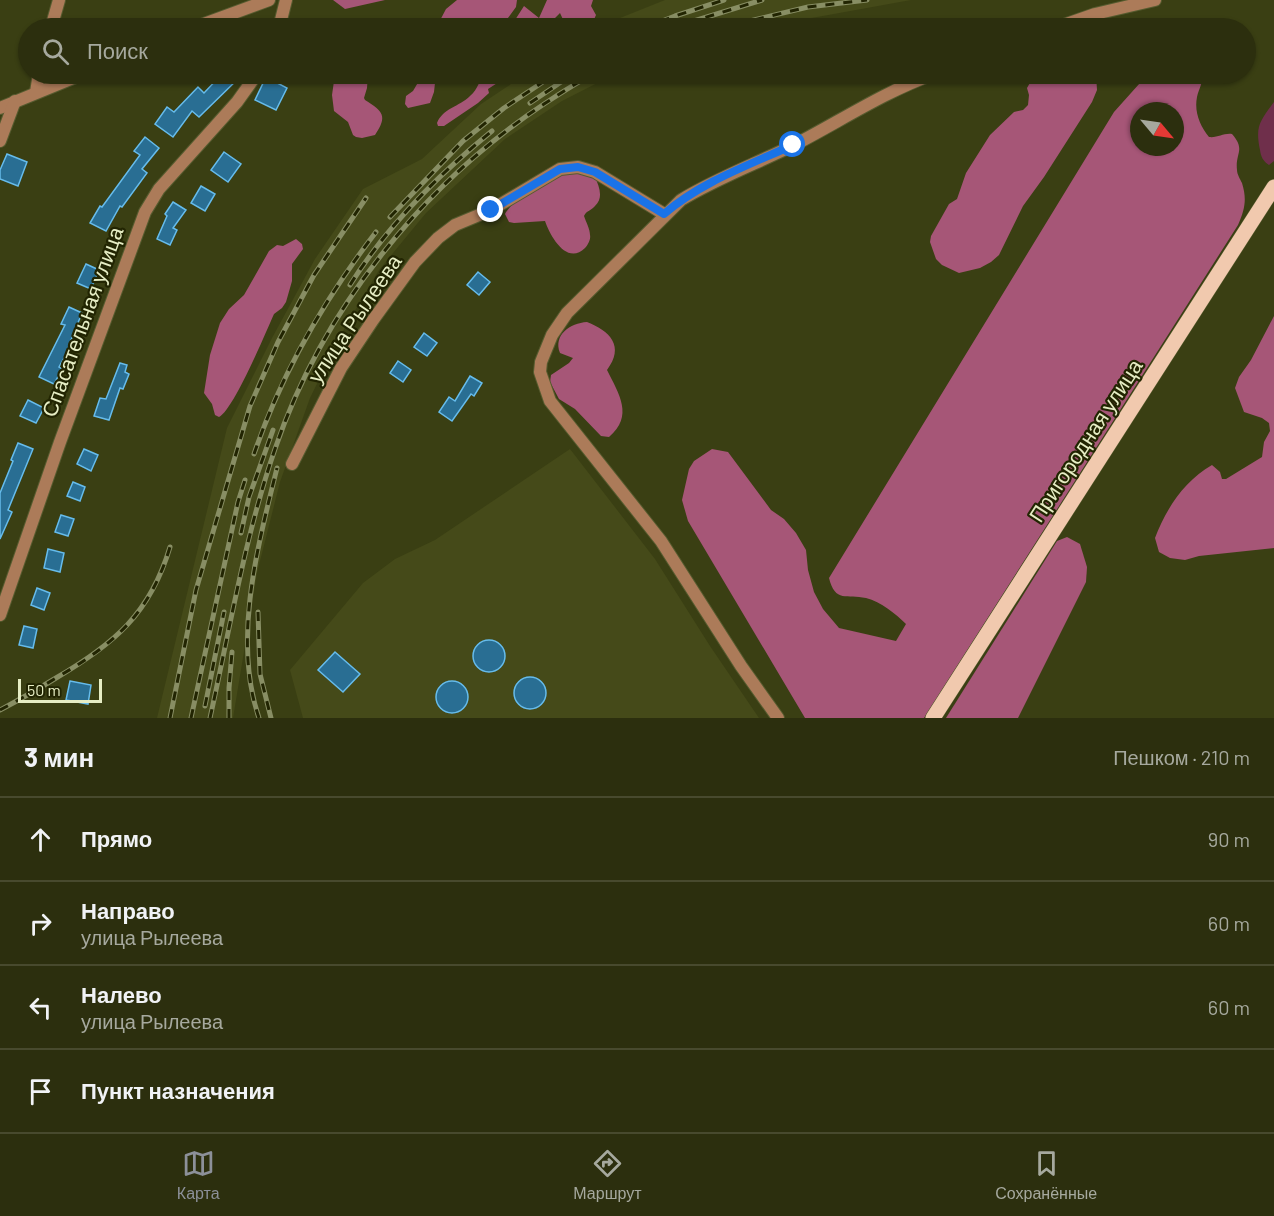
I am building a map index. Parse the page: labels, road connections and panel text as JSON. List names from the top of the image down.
{
  "streets": {
    "main road": ["Пригородная улица"],
    "street": ["улица Рылеева", "Спасательная улица"]
  },
  "scale_bar": "50 m",
  "north": "bottom right",
  "page": {
    "search": "Поиск",
    "scale": "50 m",
    "heading": ["3 мин", "Пешком · 210 m"],
    "list": [
      ["Прямо", "90 m"],
      ["Направо", "улица Рылеева", "60 m"],
      ["Налево", "улица Рылеева", "60 m"],
      "Пункт назначения"
    ],
    "nav": ["Карта", "Маршрут", "Сохранённые"]
  }
}
